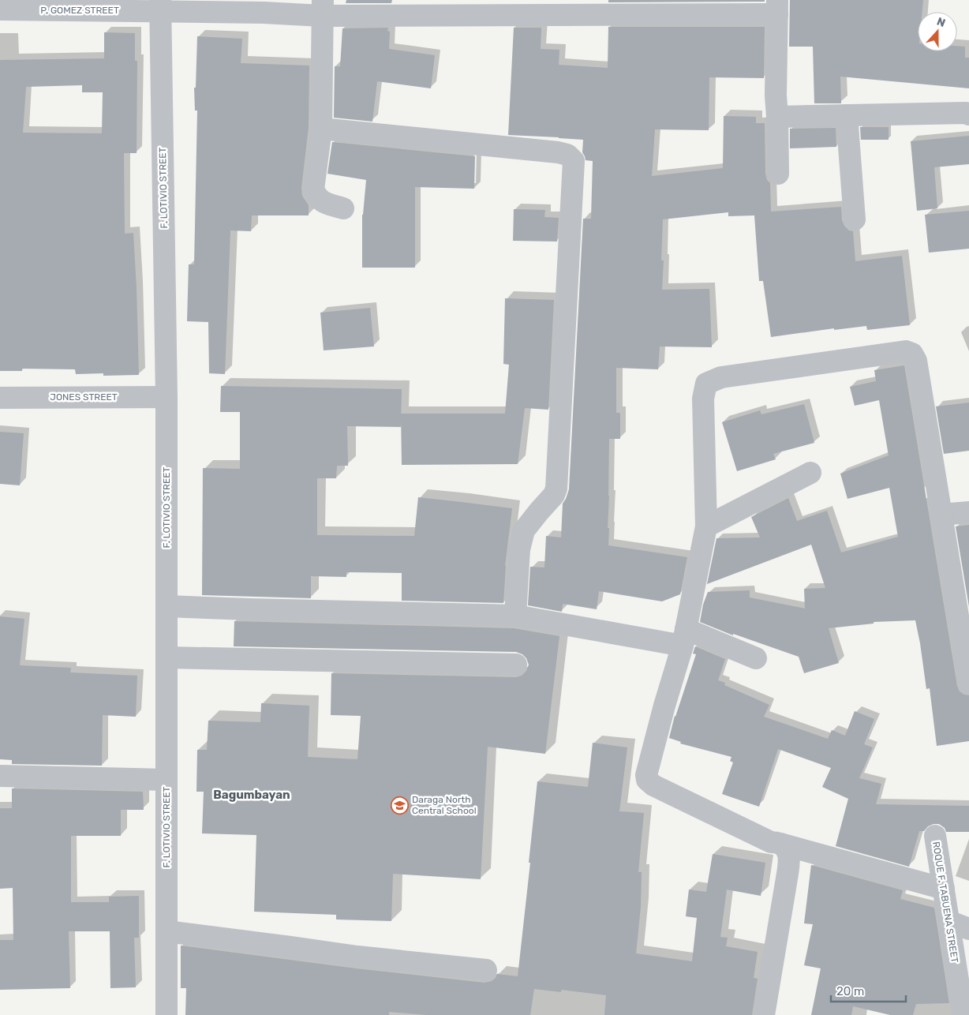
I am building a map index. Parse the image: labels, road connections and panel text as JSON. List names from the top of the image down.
{
  "streets": {
    "street": [
      "P. GOMEZ STREET",
      "F. LOTIVIO STREET",
      "JONES STREET",
      "ROQUE F. TABUENA STREET"
    ]
  },
  "crossings": [
    ["P. GOMEZ STREET", "F. LOTIVIO STREET"],
    ["F. LOTIVIO STREET", "JONES STREET"]
  ],
  "districts": ["Bagumbayan"],
  "places": {
    "school or university": ["Daraga North Central School"]
  },
  "scale_bar": "20 m",
  "north": "top"
}
